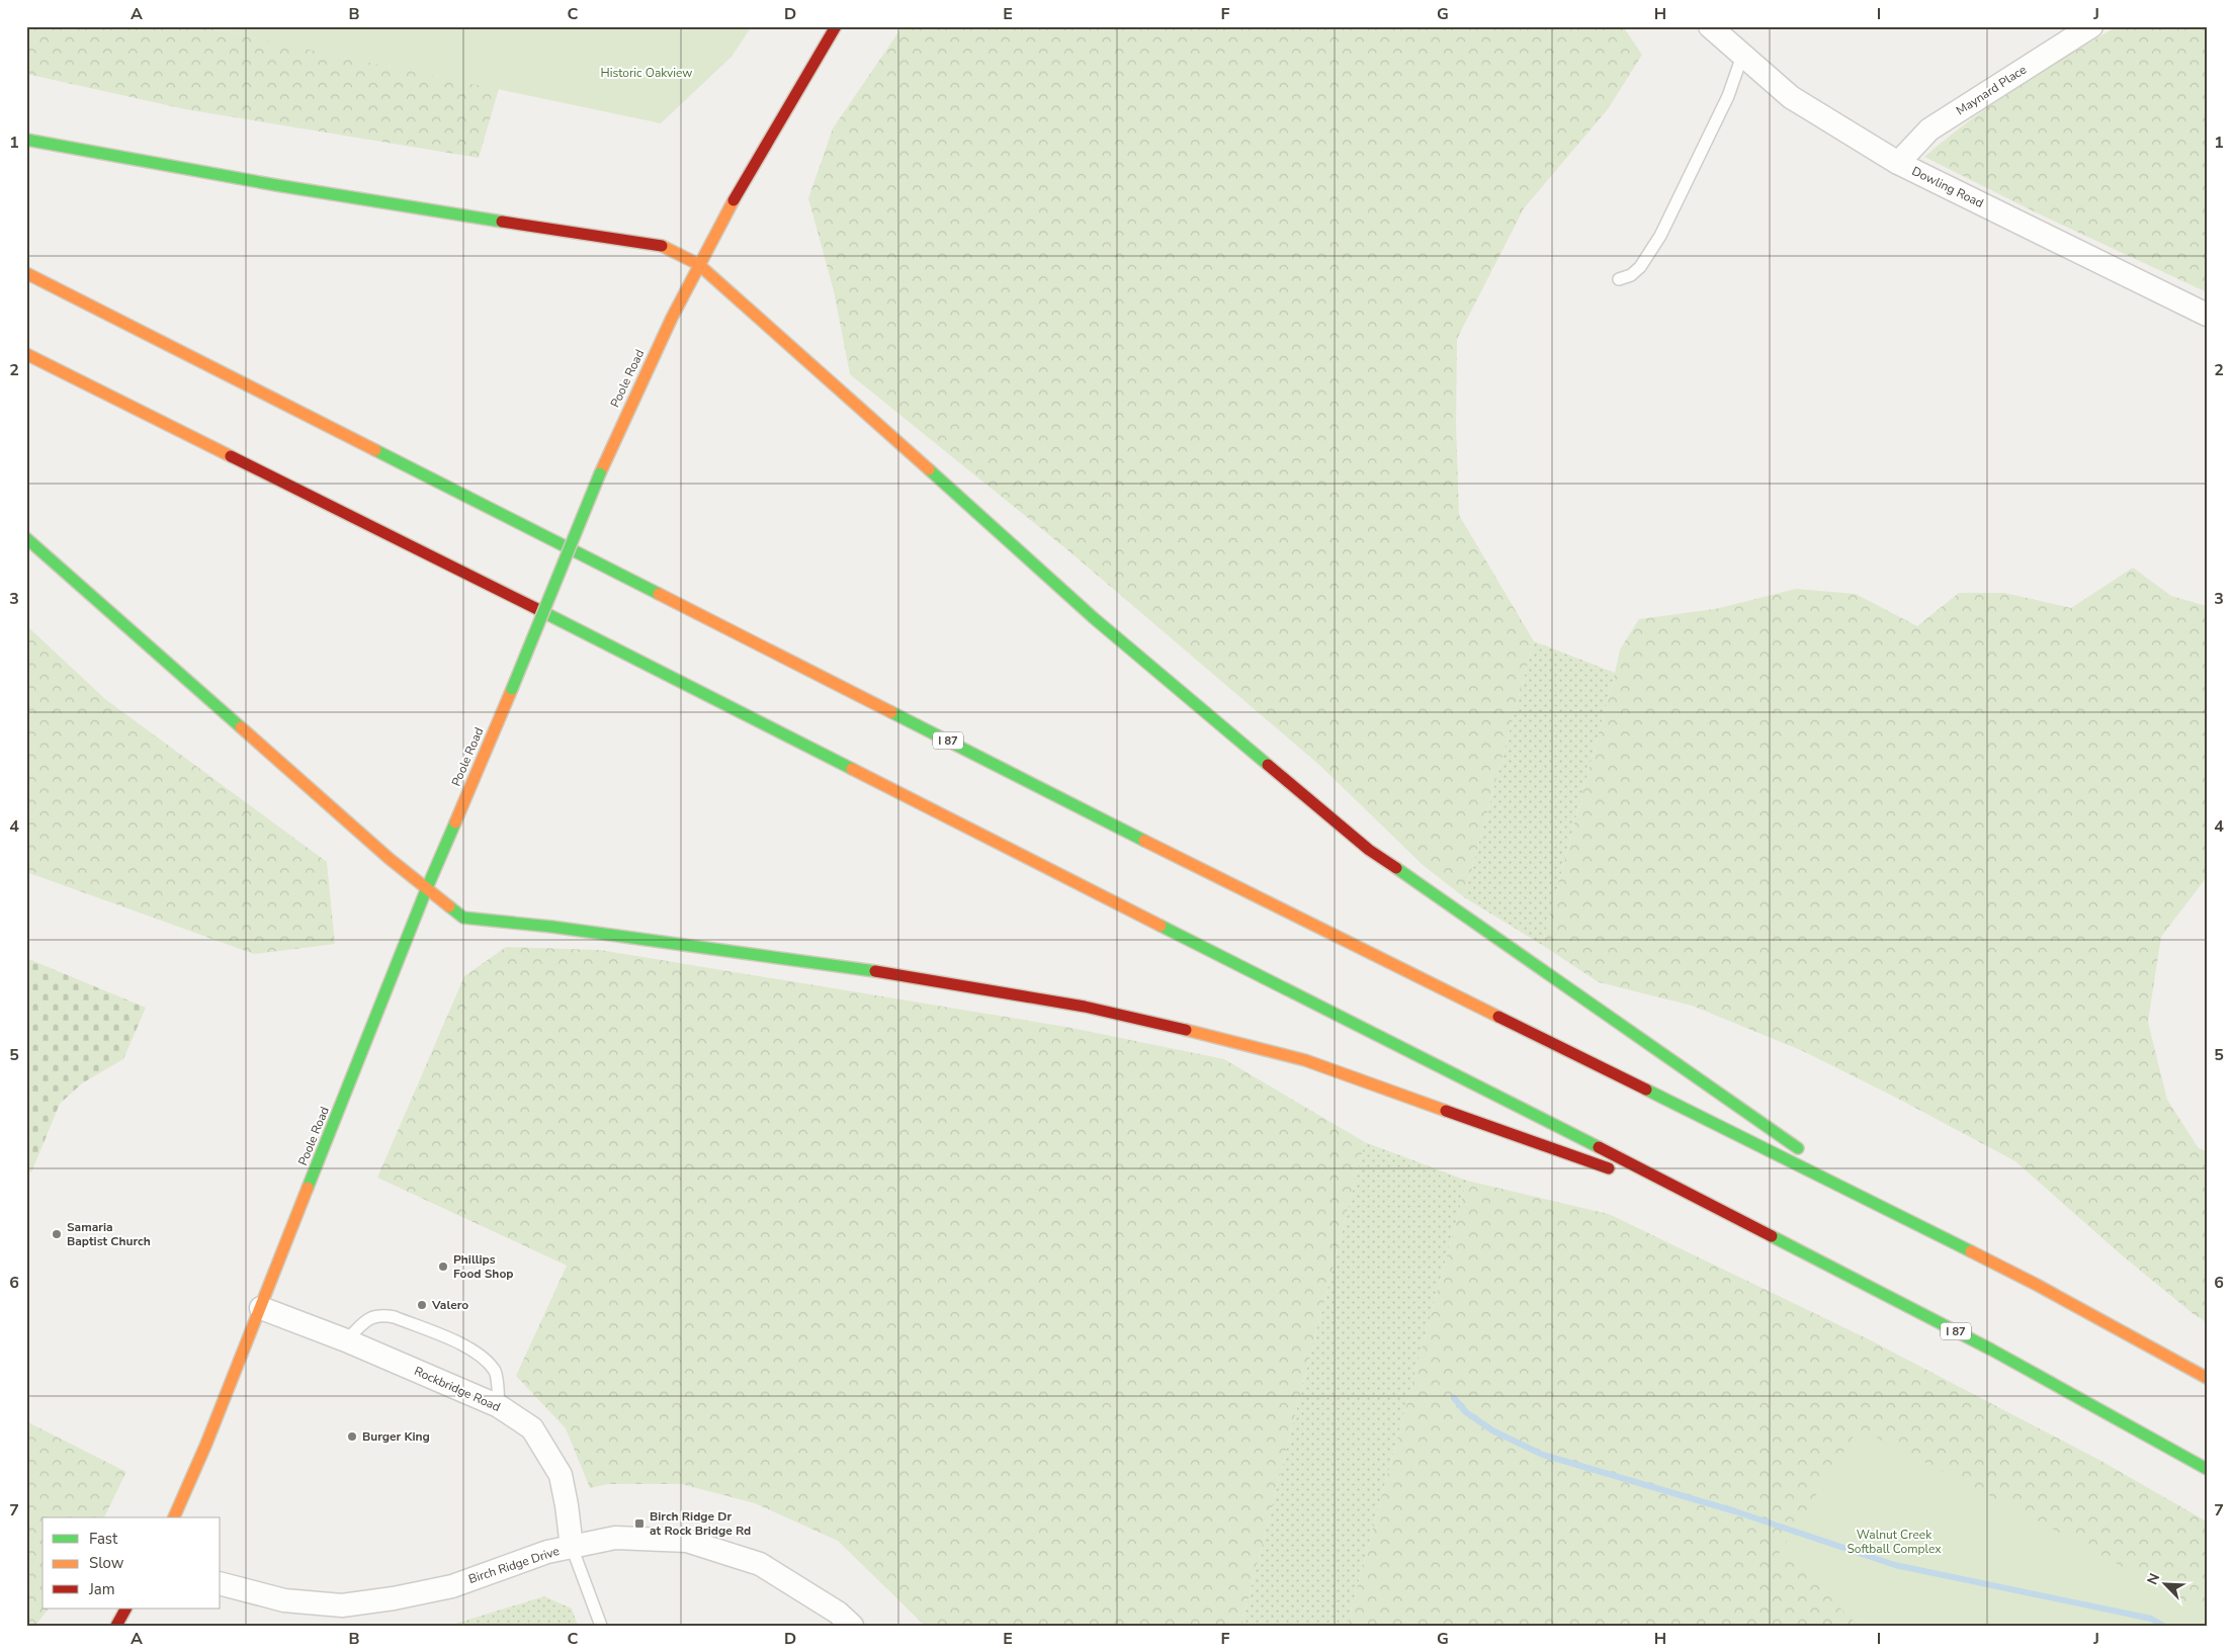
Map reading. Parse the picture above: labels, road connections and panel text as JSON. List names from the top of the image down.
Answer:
{
  "streets": {
    "main road": ["Poole Road", "I 87"],
    "street": [
      "Maynard Place",
      "Dowling Road",
      "Rockbridge Road",
      "Birch Ridge Drive"
    ]
  },
  "crossings": [
    ["Maynard Place", "Dowling Road"],
    ["Poole Road", "Rockbridge Road"],
    ["Rockbridge Road", "Birch Ridge Drive"]
  ],
  "parks": ["Historic Oakview", "Walnut Creek Softball Complex"],
  "places": {
    "other": [
      "Samaria Baptist Church",
      "Phillips Food Shop",
      "Valero",
      "Burger King"
    ],
    "transit": ["Birch Ridge Dr at Rock Bridge Rd"]
  },
  "legend": ["Fast", "Slow", "Jam"],
  "north": "top left",
  "grid": {
    "columns": [
      "A",
      "B",
      "C",
      "D",
      "E",
      "F",
      "G",
      "H",
      "I",
      "J"
    ],
    "rows": [
      "1",
      "2",
      "3",
      "4",
      "5",
      "6",
      "7"
    ]
  }
}
